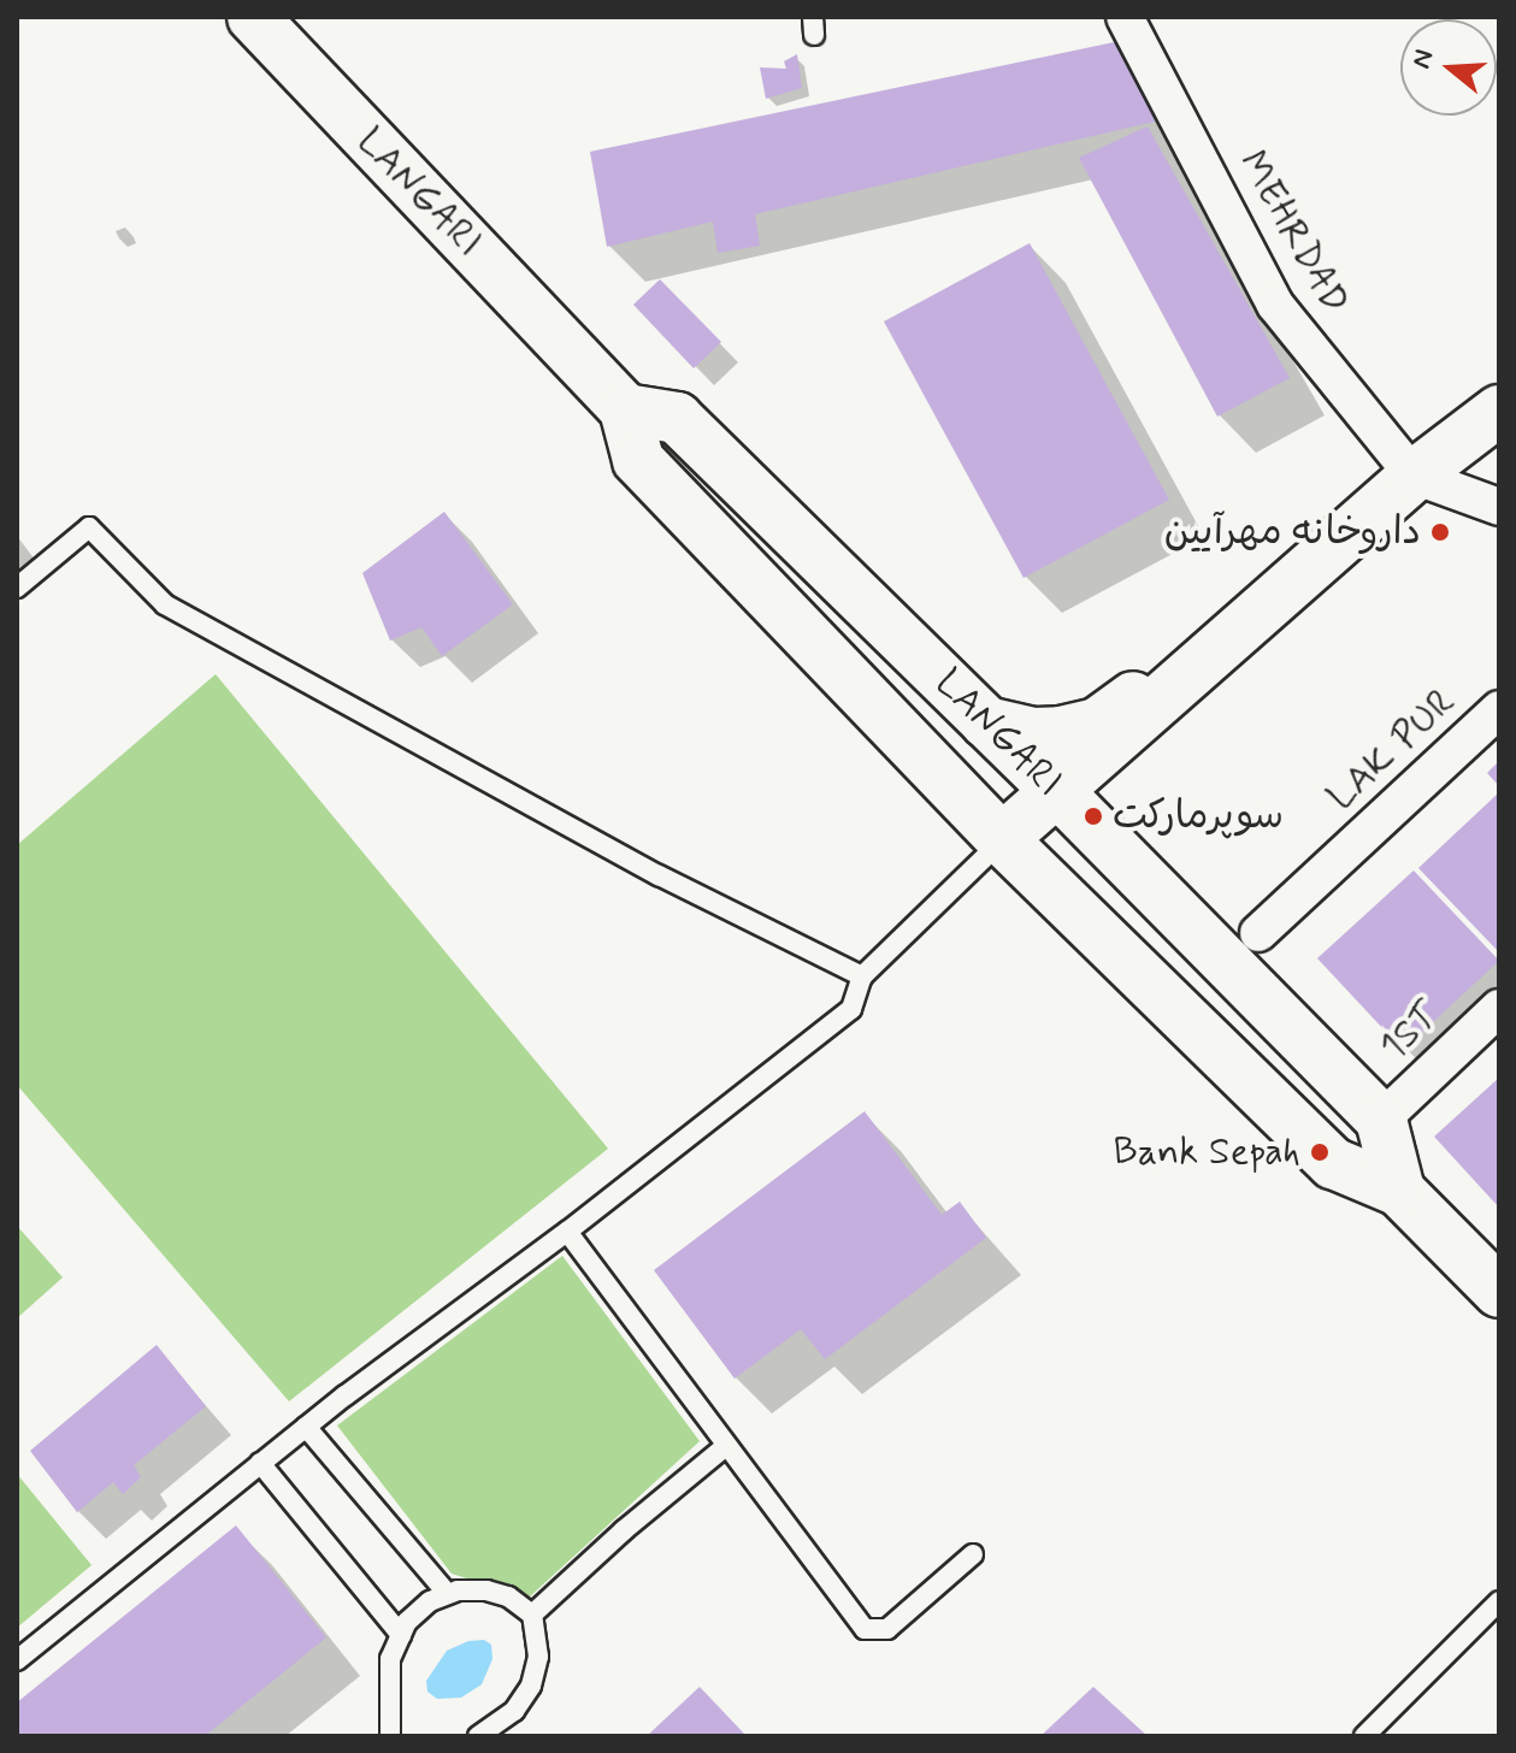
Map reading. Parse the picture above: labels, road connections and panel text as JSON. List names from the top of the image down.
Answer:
{
  "streets": {
    "main road": ["LANGARI"],
    "street": ["MEHRDAD", "LAK PUR", "1ST"]
  },
  "crossings": [
    ["LANGARI", "1ST"]
  ],
  "places": ["داروخانه مهرآیین", "سوپرمارکت", "Bank Sepah"],
  "north": "left"
}
